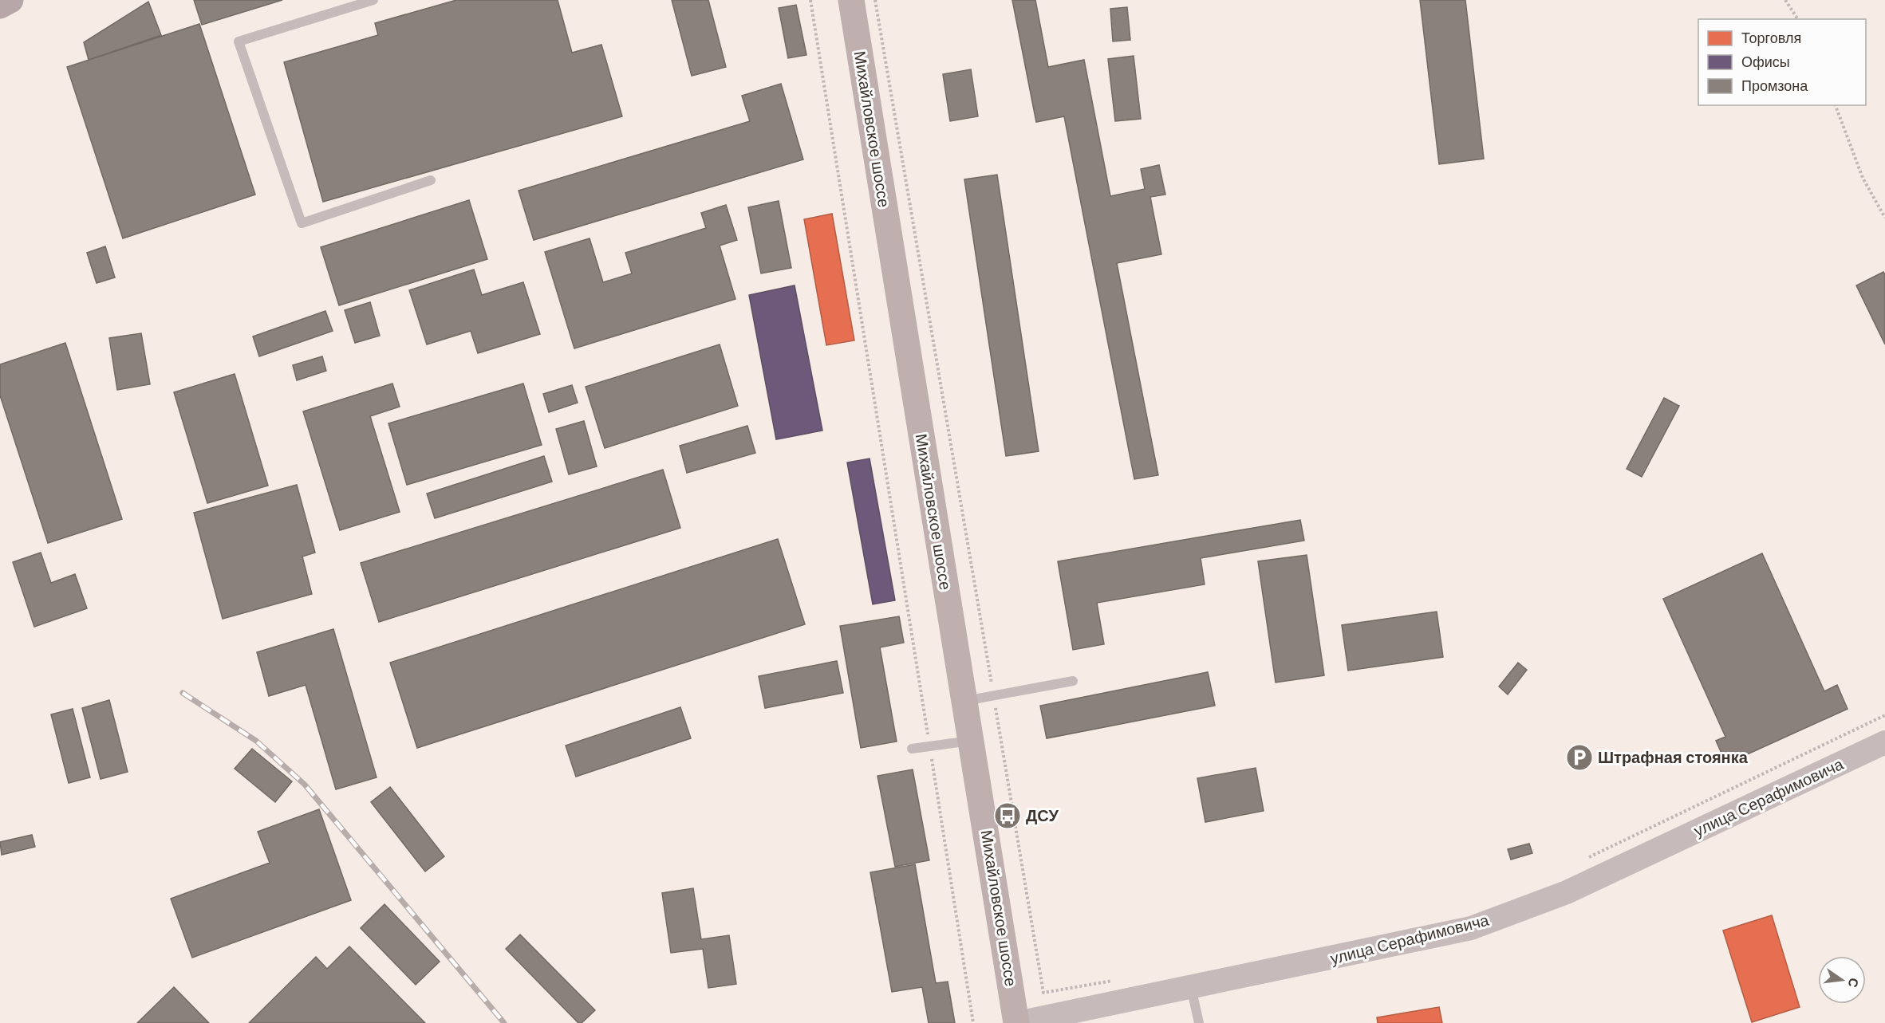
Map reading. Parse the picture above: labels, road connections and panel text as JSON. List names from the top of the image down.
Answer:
{
  "streets": {
    "main road": ["Михайловское шоссе"],
    "street": ["улица Серафимовича"]
  },
  "crossings": [
    ["Михайловское шоссе", "улица Серафимовича"]
  ],
  "places": {
    "parking": ["Штрафная стоянка"],
    "bus stop": ["ДСУ"]
  },
  "legend": ["Торговля", "Офисы", "Промзона"],
  "north": "right"
}
